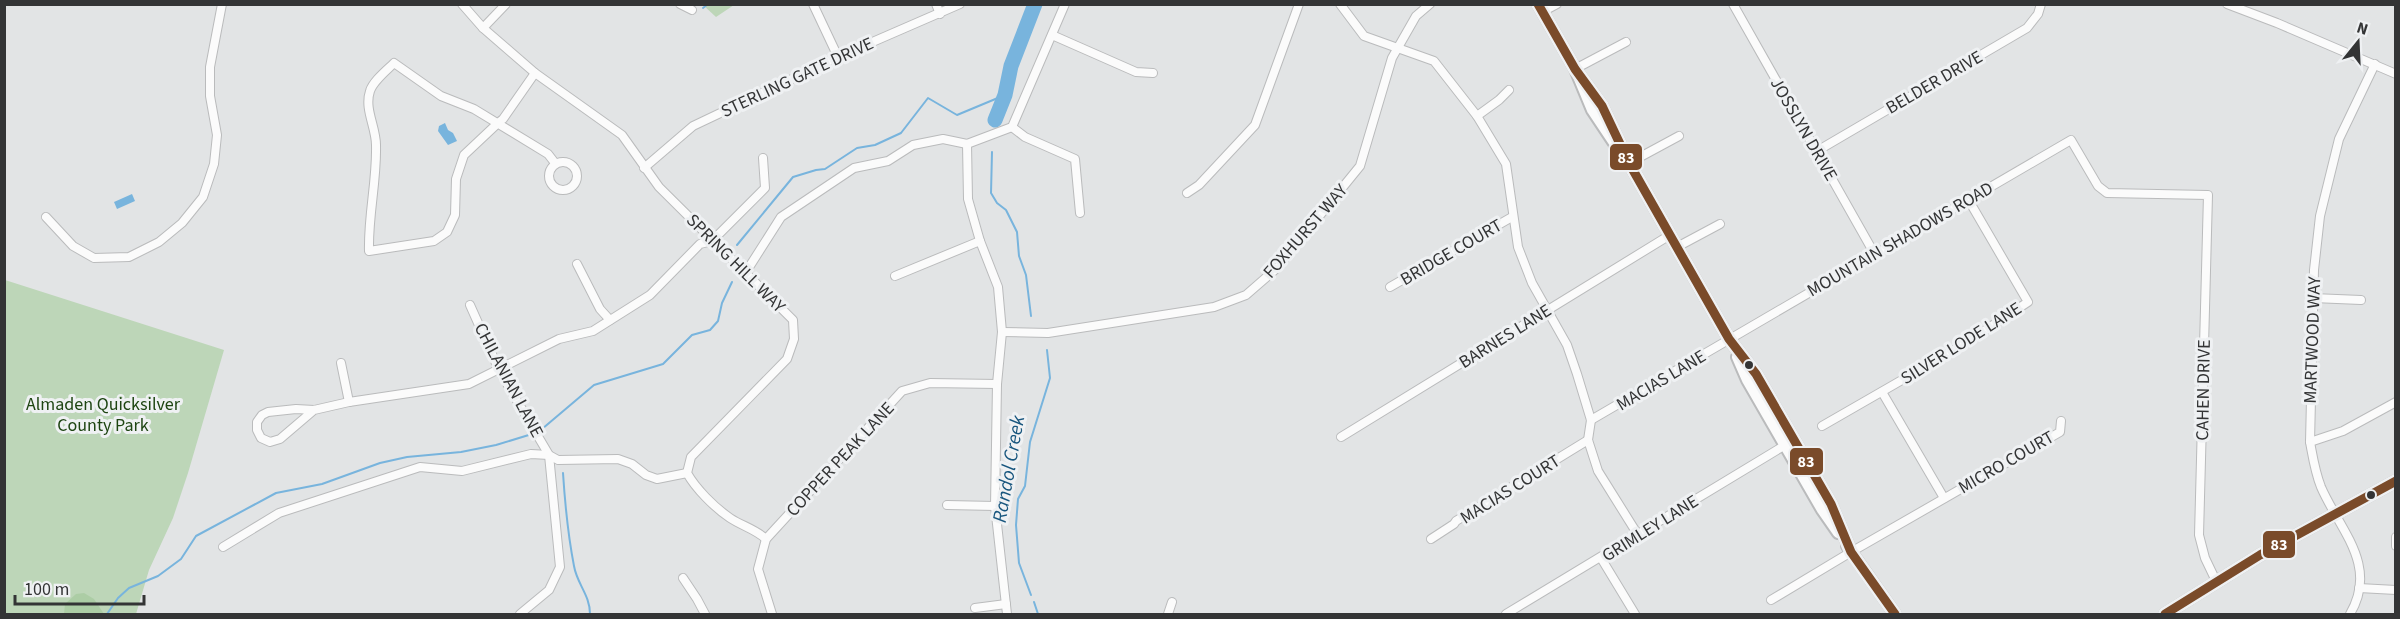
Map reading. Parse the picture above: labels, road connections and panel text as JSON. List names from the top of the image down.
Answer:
{
  "streets": {
    "street": [
      "STERLING GATE DRIVE",
      "BELDER DRIVE",
      "JOSSLYN DRIVE",
      "FOXHURST WAY",
      "MOUNTAIN SHADOWS ROAD",
      "BRIDGE COURT",
      "SPRING HILL WAY",
      "BARNES LANE",
      "MARTWOOD WAY",
      "SILVER LODE LANE",
      "CHILANIAN LANE",
      "MACIAS LANE",
      "CAHEN DRIVE",
      "COPPER PEAK LANE",
      "MICRO COURT",
      "MACIAS COURT",
      "GRIMLEY LANE"
    ]
  },
  "crossings": [
    ["STERLING GATE DRIVE", "SPRING HILL WAY"],
    ["BELDER DRIVE", "JOSSLYN DRIVE"],
    ["JOSSLYN DRIVE", "MOUNTAIN SHADOWS ROAD"],
    ["MOUNTAIN SHADOWS ROAD", "SILVER LODE LANE"],
    ["MOUNTAIN SHADOWS ROAD", "MACIAS LANE"],
    ["MOUNTAIN SHADOWS ROAD", "CAHEN DRIVE"]
  ],
  "water": ["Randol Creek"],
  "parks": ["Almaden Quicksilver County Park"],
  "lines": ["transit line 83"],
  "scale_bar": "100 m",
  "north": "top"
}
